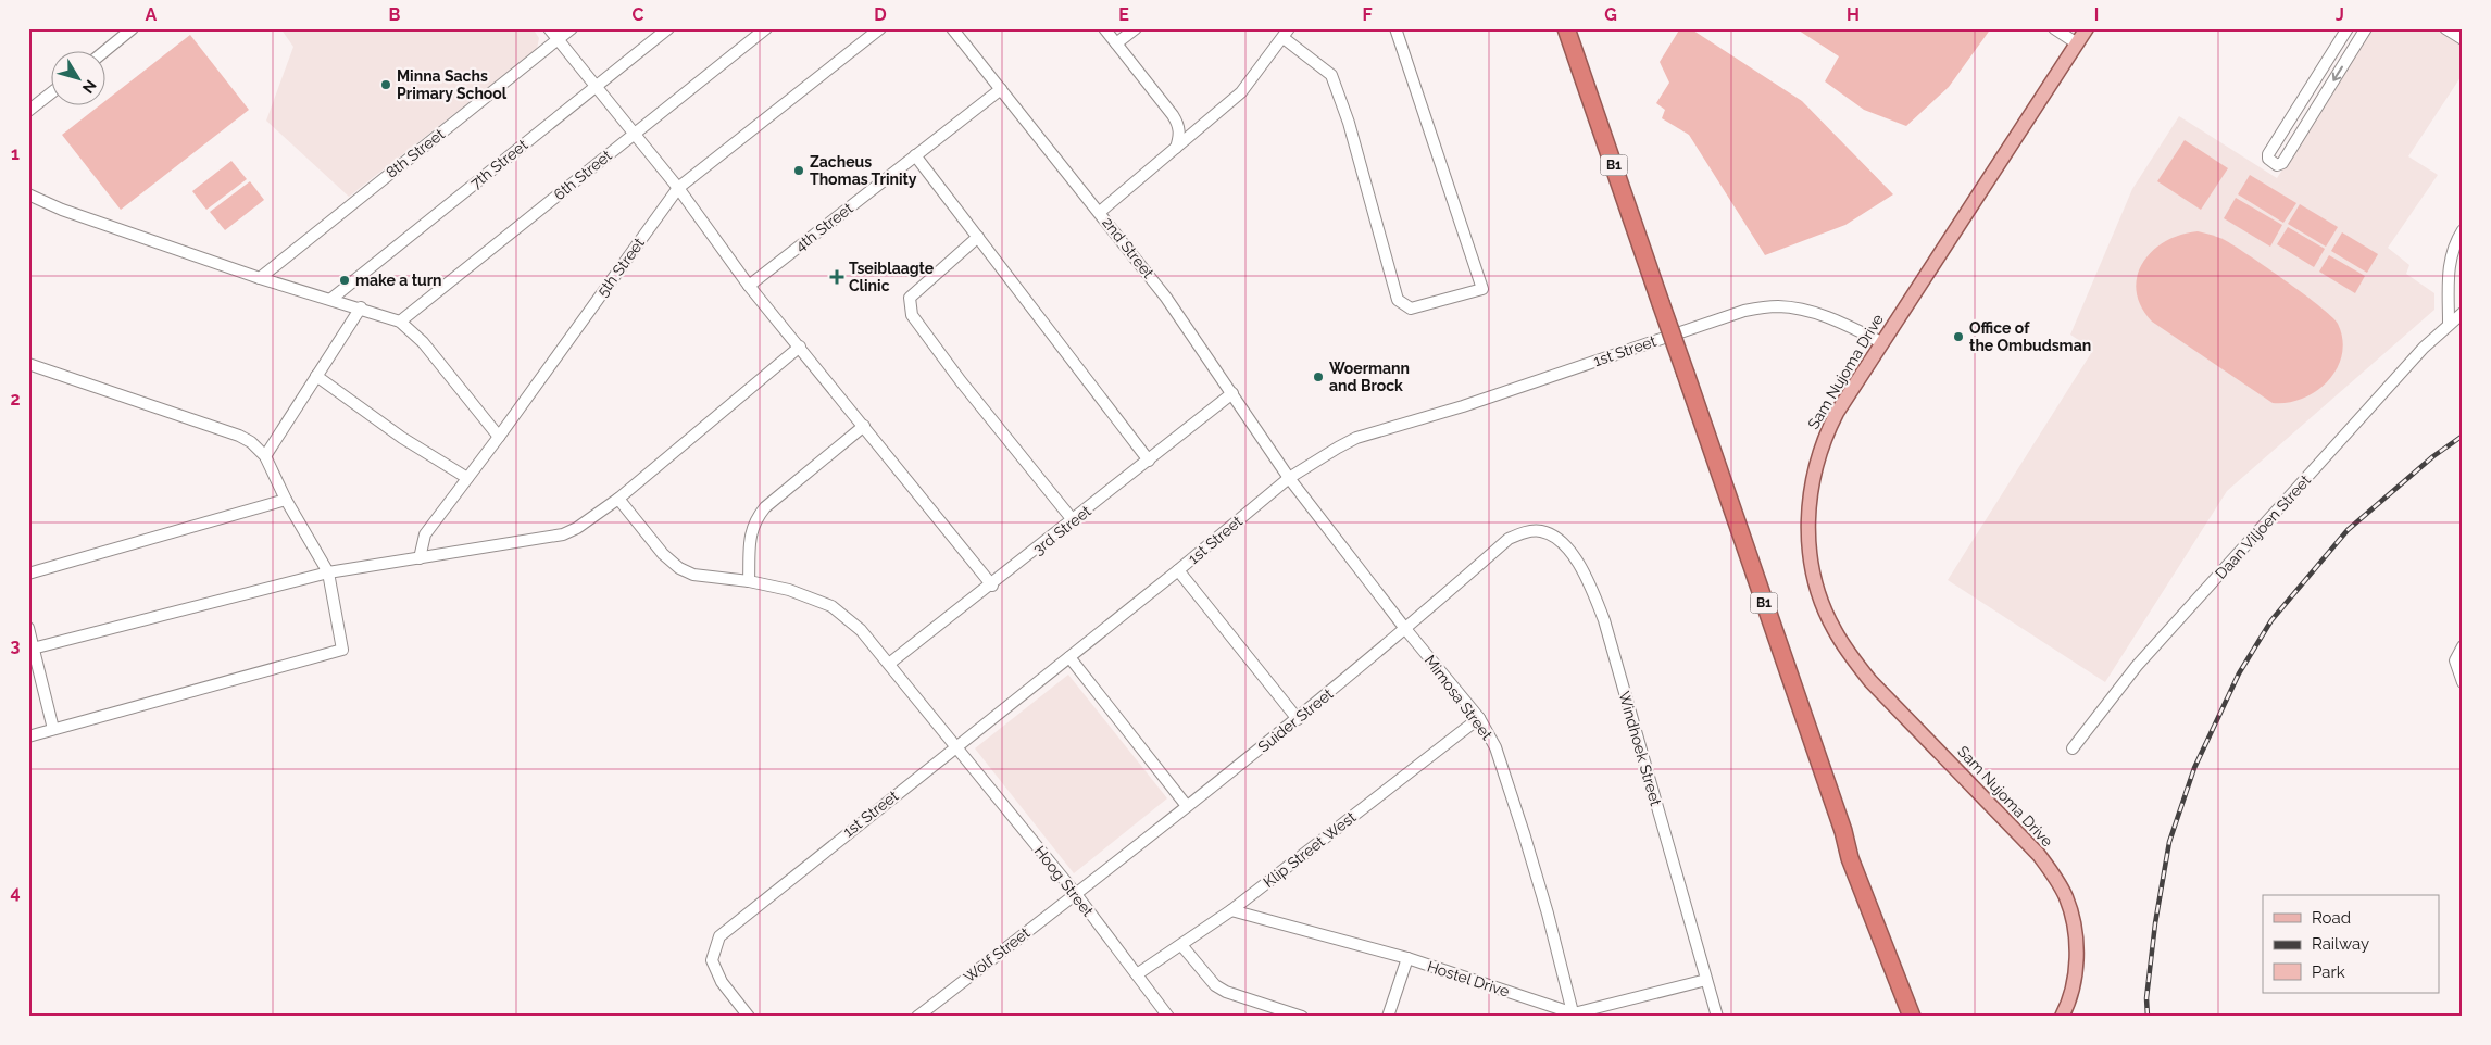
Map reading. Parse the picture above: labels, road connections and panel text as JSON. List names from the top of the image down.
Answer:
{
  "streets": {
    "highway": ["B1"],
    "main road": ["Sam Nujoma Drive"],
    "street": [
      "8th Street",
      "7th Street",
      "6th Street",
      "4th Street",
      "2nd Street",
      "5th Street",
      "1st Street",
      "Daan Viljoen Street",
      "3rd Street",
      "Mimosa Street",
      "Suider Street",
      "Windhoek Street",
      "Klip Street West",
      "Hoog Street",
      "Wolf Street",
      "Hostel Drive"
    ]
  },
  "crossings": [
    ["4th Street", "2nd Street"],
    ["2nd Street", "1st Street"],
    ["2nd Street", "3rd Street"],
    ["2nd Street", "Mimosa Street"],
    ["1st Street", "Sam Nujoma Drive"],
    ["1st Street", "Mimosa Street"],
    ["1st Street", "Hoog Street"],
    ["3rd Street", "Hoog Street"],
    ["Mimosa Street", "Suider Street"],
    ["Mimosa Street", "Klip Street West"],
    ["Mimosa Street", "Hostel Drive"],
    ["Suider Street", "Windhoek Street"],
    ["Suider Street", "Hoog Street"],
    ["Suider Street", "Wolf Street"],
    ["Klip Street West", "Hoog Street"],
    ["Klip Street West", "Hostel Drive"],
    ["Hoog Street", "Wolf Street"]
  ],
  "places": {
    "other": [
      "Minna Sachs Primary School",
      "Zacheus Thomas Trinity",
      "make a turn",
      "Office of the Ombudsman",
      "Woermann and Brock"
    ],
    "health": ["Tseiblaagte Clinic"]
  },
  "legend": ["Road", "Railway", "Park"],
  "north": "bottom right",
  "grid": {
    "columns": [
      "A",
      "B",
      "C",
      "D",
      "E",
      "F",
      "G",
      "H",
      "I",
      "J"
    ],
    "rows": [
      "1",
      "2",
      "3",
      "4"
    ]
  }
}
